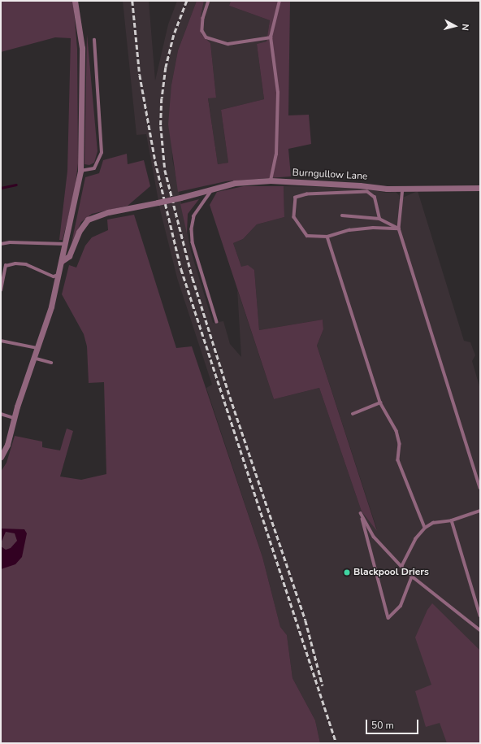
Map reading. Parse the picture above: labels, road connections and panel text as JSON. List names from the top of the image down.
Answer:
{
  "streets": {
    "street": ["Burngullow Lane"]
  },
  "places": ["Blackpool Driers"],
  "scale_bar": "50 m",
  "north": "right"
}
